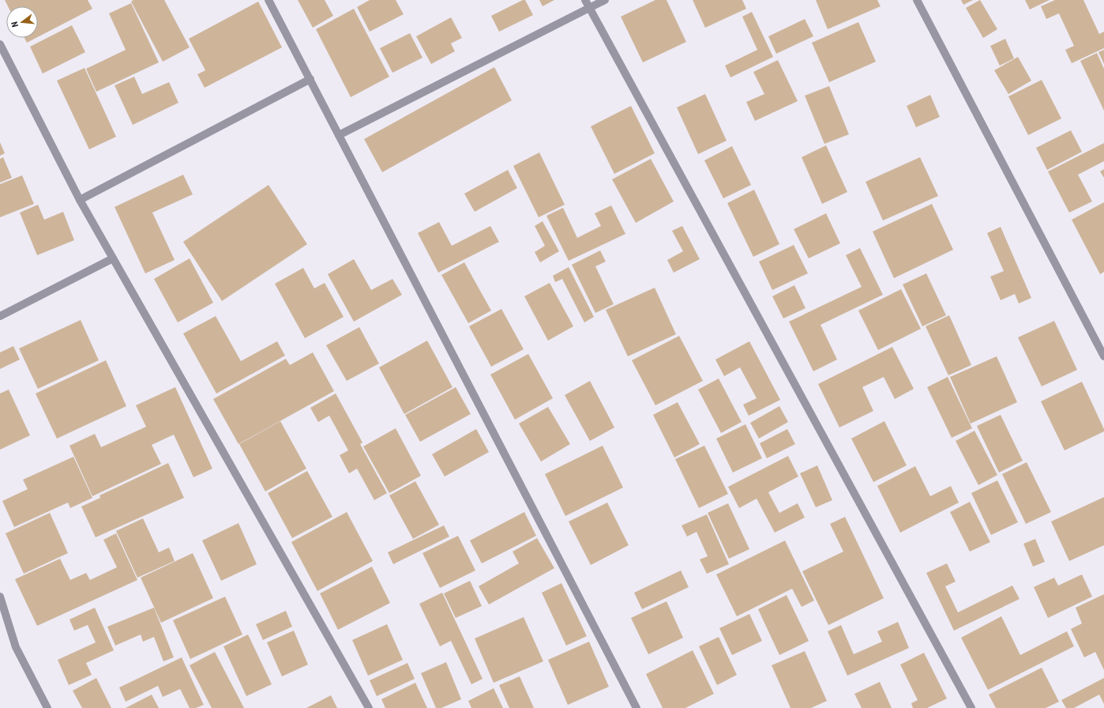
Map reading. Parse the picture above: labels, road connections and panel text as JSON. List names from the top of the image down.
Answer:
{
  "north": "left"
}
